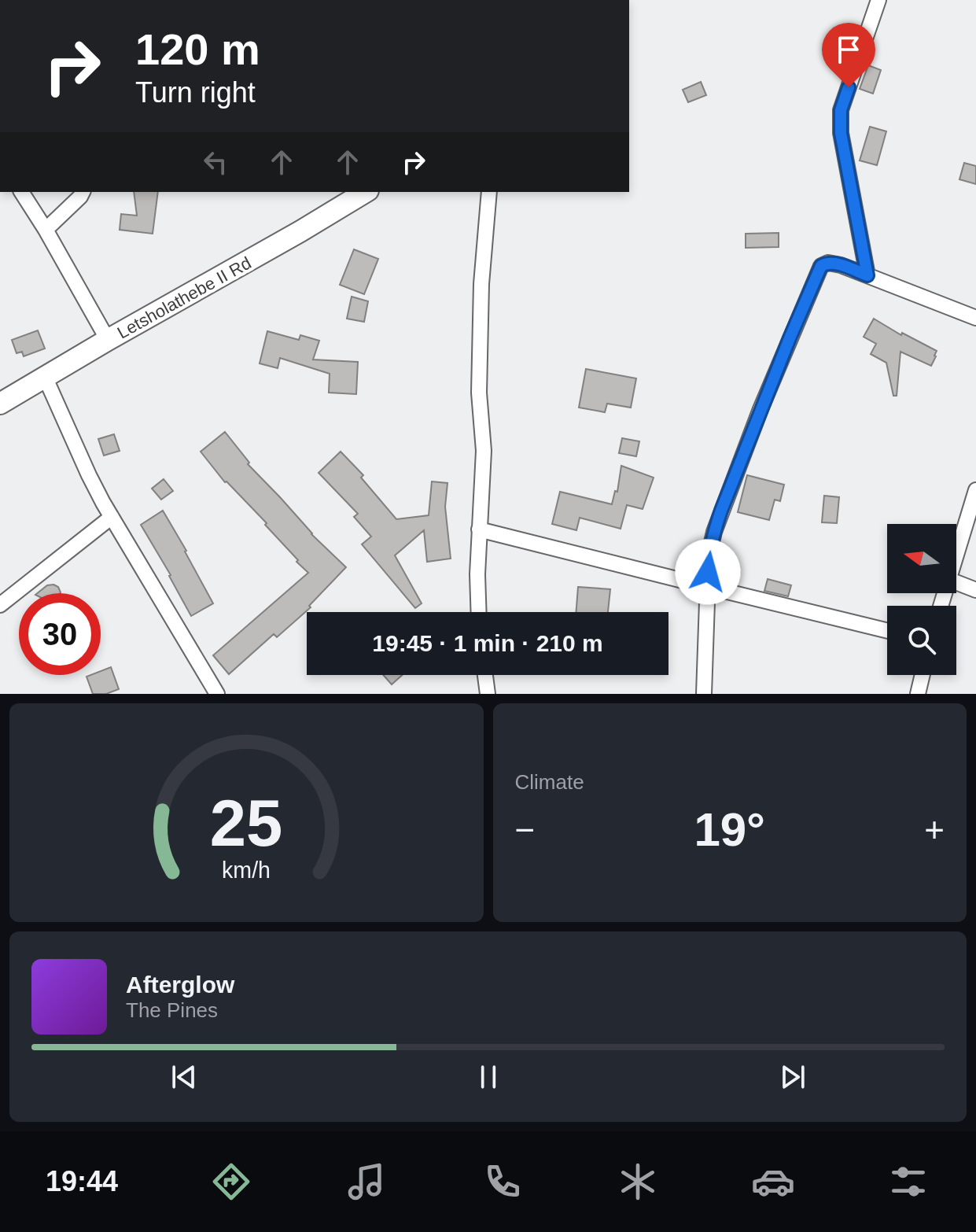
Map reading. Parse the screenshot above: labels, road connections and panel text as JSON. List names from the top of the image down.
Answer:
{
  "streets": {
    "street": ["Letsholathebe II Rd"]
  },
  "north": "left",
  "page": {
    "turn": ["120 m", "Turn right"],
    "limit": "30",
    "trip": "19:45 · 1 min · 210 m",
    "tile": "Climate",
    "heat": ["−", "19°", "+"],
    "song": ["Afterglow", "The Pines"],
    "tabs": "19:44",
    "gauge": ["25", "km/h"]
  }
}
